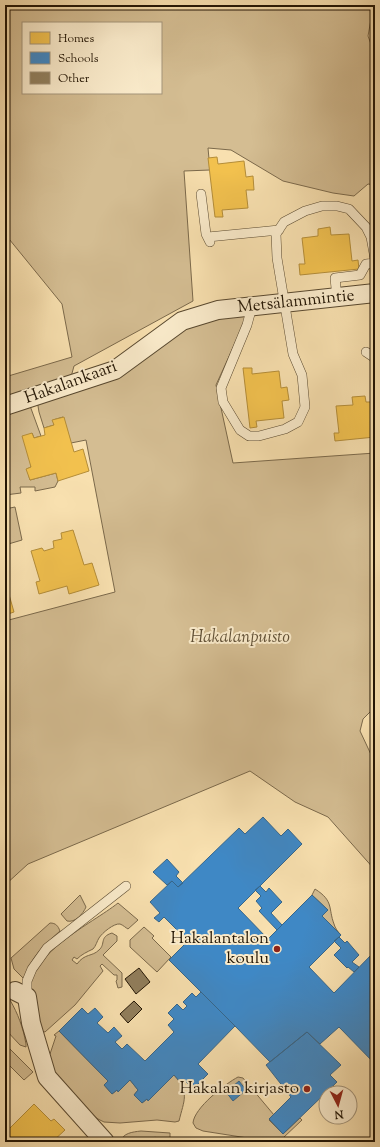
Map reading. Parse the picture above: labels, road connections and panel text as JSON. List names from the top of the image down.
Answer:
{
  "streets": {
    "street": ["Metsälammintie", "Hakalankaari"]
  },
  "crossings": [
    ["Metsälammintie", "Hakalankaari"]
  ],
  "parks": ["Hakalanpuisto"],
  "places": ["Hakalantalon koulu", "Hakalan kirjasto"],
  "legend": ["Homes", "Schools", "Other"],
  "north": "bottom"
}
